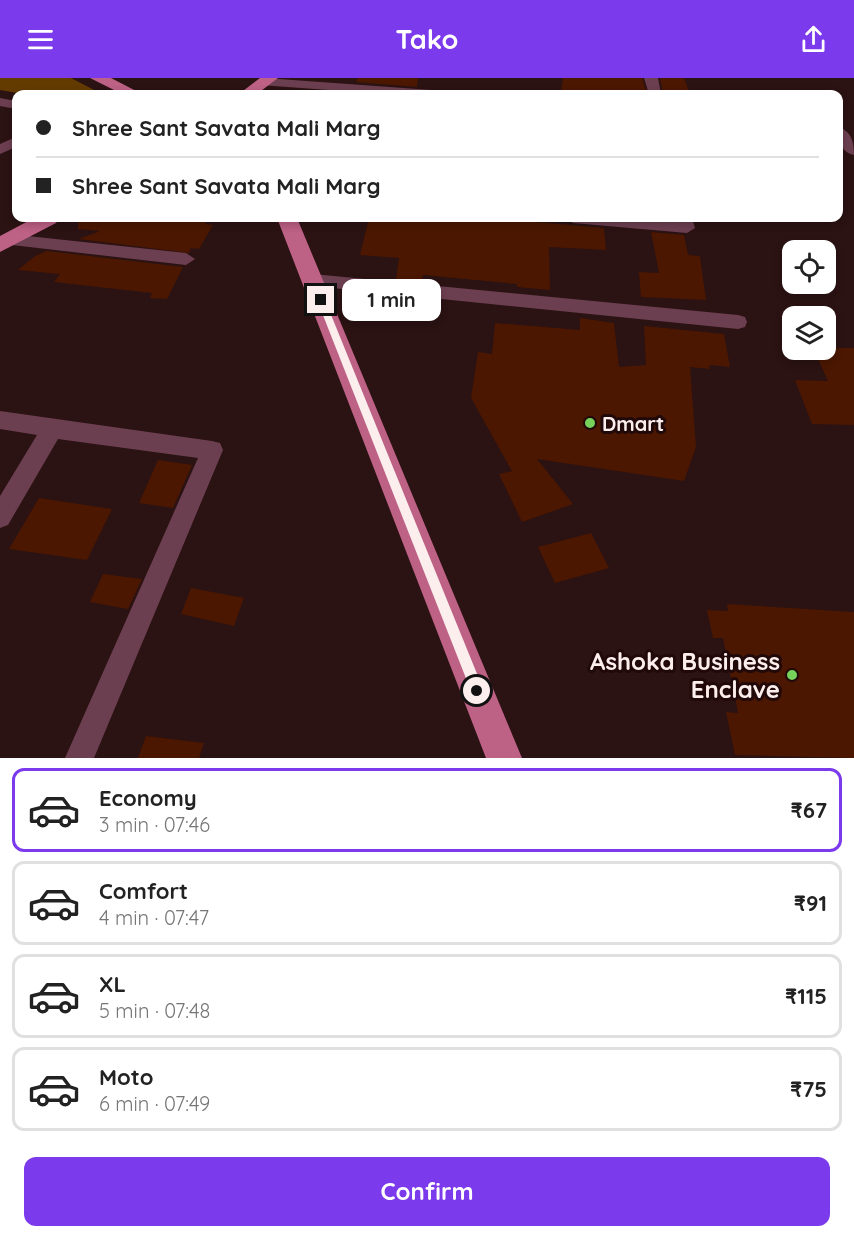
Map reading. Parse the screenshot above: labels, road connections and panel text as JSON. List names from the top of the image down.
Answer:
{
  "places": ["Dmart", "Ashoka Business Enclave"],
  "page": {
    "header": "Tako",
    "banner": ["Shree Sant Savata Mali Marg", "Shree Sant Savata Mali Marg"],
    "bubble": "1 min",
    "list": [
      {
        "name": "Economy",
        "note": "3 min · 07:46",
        "value": "₹67"
      },
      {
        "name": "Comfort",
        "note": "4 min · 07:47",
        "value": "₹91"
      },
      {
        "name": "XL",
        "note": "5 min · 07:48",
        "value": "₹115"
      },
      {
        "name": "Moto",
        "note": "6 min · 07:49",
        "value": "₹75"
      }
    ],
    "buttons": "Confirm"
  }
}
